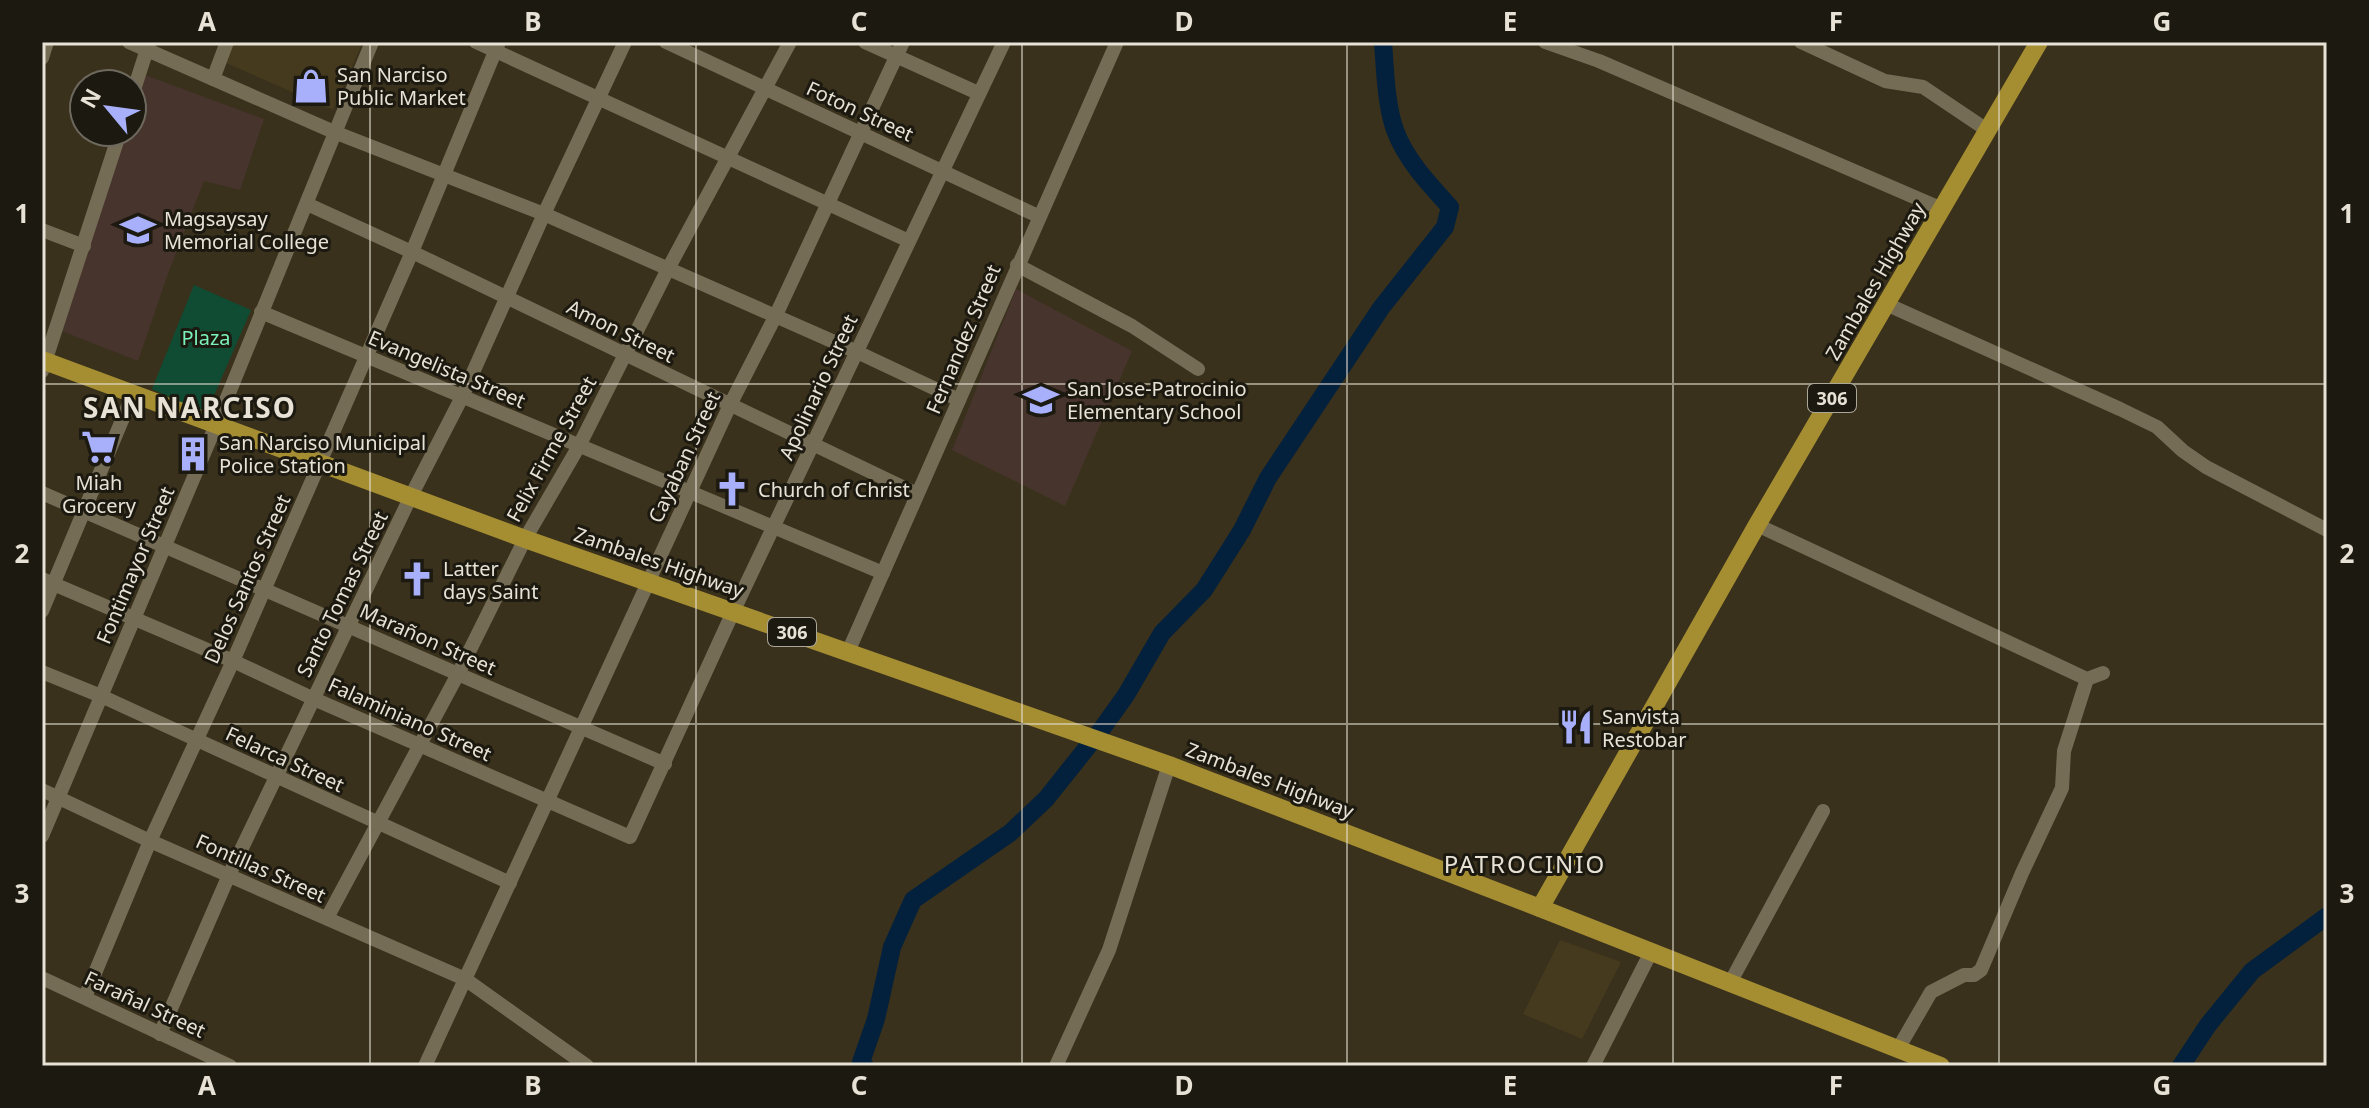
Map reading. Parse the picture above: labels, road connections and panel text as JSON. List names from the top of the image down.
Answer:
{
  "streets": {
    "main road": ["Zambales Highway", "306"],
    "street": [
      "Foton Street",
      "Amon Street",
      "Fernandez Street",
      "Evangelista Street",
      "Apolinario Street",
      "Felix Firme Street",
      "Cayaban Street",
      "Fontimayor Street",
      "Delos Santos Street",
      "Santo Tomas Street",
      "Marañon Street",
      "Falaminiano Street",
      "Felarca Street",
      "Fontillas Street",
      "Farañal Street"
    ]
  },
  "crossings": [
    ["Foton Street", "Fernandez Street"],
    ["Foton Street", "Apolinario Street"],
    ["Foton Street", "Felix Firme Street"],
    ["Foton Street", "Cayaban Street"],
    ["Zambales Highway", "Fernandez Street"],
    ["Zambales Highway", "Apolinario Street"],
    ["Zambales Highway", "Felix Firme Street"],
    ["Zambales Highway", "Cayaban Street"],
    ["Zambales Highway", "Fontimayor Street"],
    ["Zambales Highway", "Delos Santos Street"],
    ["Zambales Highway", "Santo Tomas Street"],
    ["Amon Street", "Fernandez Street"],
    ["Amon Street", "Apolinario Street"],
    ["Amon Street", "Felix Firme Street"],
    ["Amon Street", "Cayaban Street"],
    ["Amon Street", "Fontimayor Street"],
    ["Amon Street", "Delos Santos Street"],
    ["Amon Street", "Santo Tomas Street"],
    ["Fernandez Street", "Evangelista Street"],
    ["Evangelista Street", "Apolinario Street"],
    ["Evangelista Street", "Felix Firme Street"],
    ["Evangelista Street", "Cayaban Street"],
    ["Evangelista Street", "Fontimayor Street"],
    ["Evangelista Street", "Delos Santos Street"],
    ["Evangelista Street", "Santo Tomas Street"],
    ["Apolinario Street", "Marañon Street"],
    ["Apolinario Street", "Falaminiano Street"],
    ["Felix Firme Street", "Marañon Street"],
    ["Felix Firme Street", "Falaminiano Street"],
    ["Felix Firme Street", "Felarca Street"],
    ["Felix Firme Street", "Fontillas Street"],
    ["Cayaban Street", "Marañon Street"],
    ["Cayaban Street", "Falaminiano Street"],
    ["Cayaban Street", "Felarca Street"],
    ["Cayaban Street", "Fontillas Street"],
    ["Fontimayor Street", "Marañon Street"],
    ["Fontimayor Street", "Falaminiano Street"],
    ["Fontimayor Street", "Felarca Street"],
    ["Fontimayor Street", "Fontillas Street"],
    ["Delos Santos Street", "Marañon Street"],
    ["Delos Santos Street", "Falaminiano Street"],
    ["Delos Santos Street", "Felarca Street"],
    ["Delos Santos Street", "Fontillas Street"],
    ["Delos Santos Street", "Farañal Street"],
    ["Santo Tomas Street", "Marañon Street"],
    ["Santo Tomas Street", "Falaminiano Street"],
    ["Santo Tomas Street", "Felarca Street"],
    ["Santo Tomas Street", "Fontillas Street"],
    ["Santo Tomas Street", "Farañal Street"]
  ],
  "districts": ["SAN NARCISO", "PATROCINIO"],
  "parks": ["Plaza"],
  "places": {
    "shop": ["San Narciso Public Market"],
    "school or university": ["Magsaysay Memorial College", "San Jose-Patrocinio Elementary School"],
    "supermarket": ["Miah Grocery"],
    "building": ["San Narciso Municipal Police Station"],
    "church": ["Church of Christ", "Latter days Saint"],
    "restaurant": ["Sanvista Restobar"]
  },
  "north": "top left",
  "grid": {
    "columns": [
      "A",
      "B",
      "C",
      "D",
      "E",
      "F",
      "G"
    ],
    "rows": ["1", "2", "3"]
  }
}
